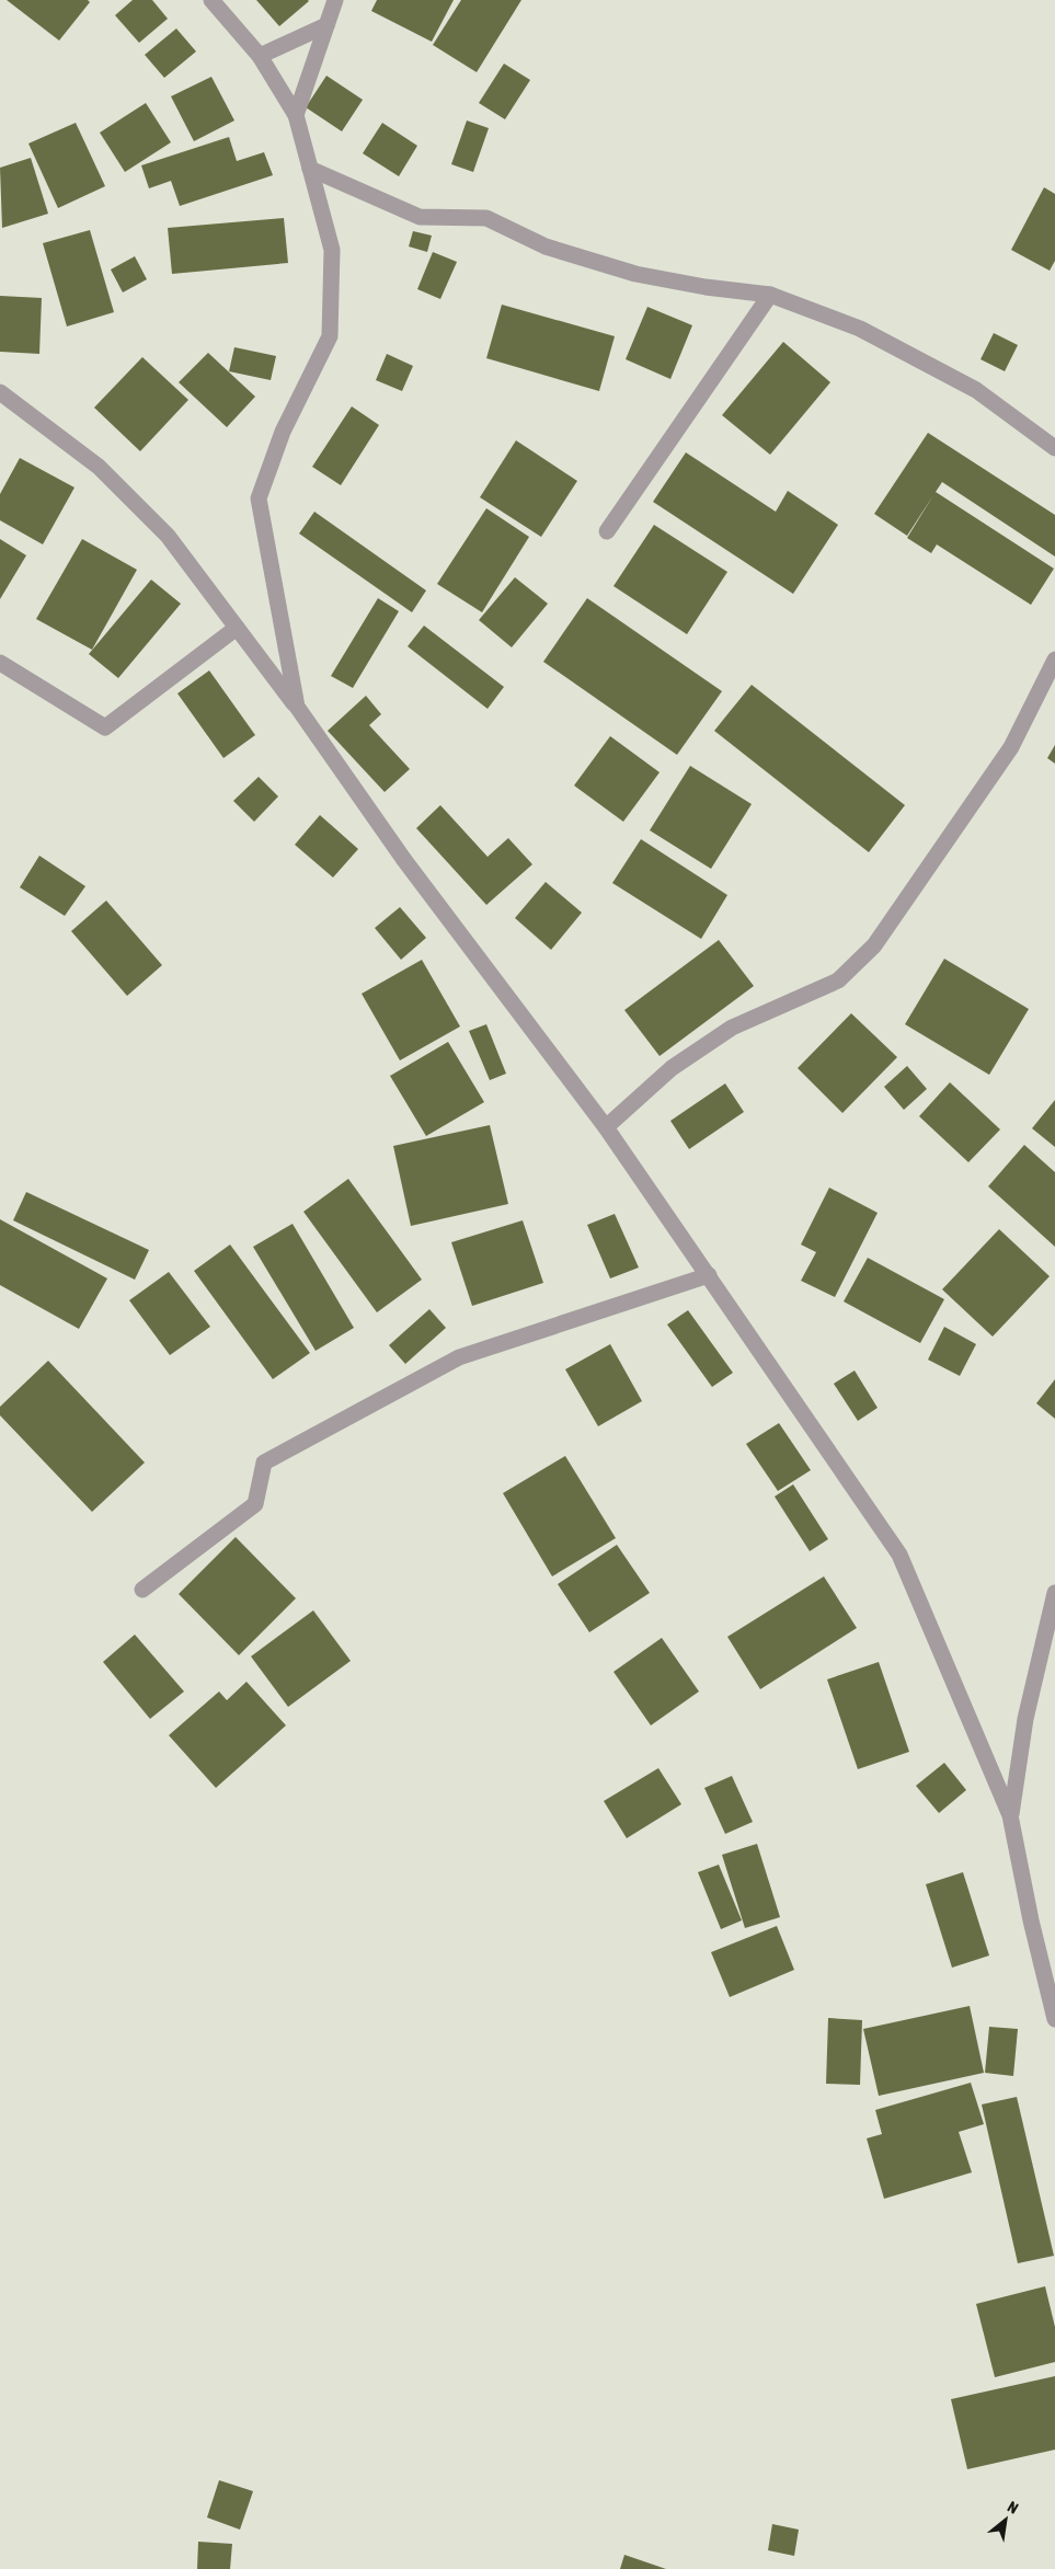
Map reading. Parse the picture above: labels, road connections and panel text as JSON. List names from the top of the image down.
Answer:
{
  "north": "top right"
}
